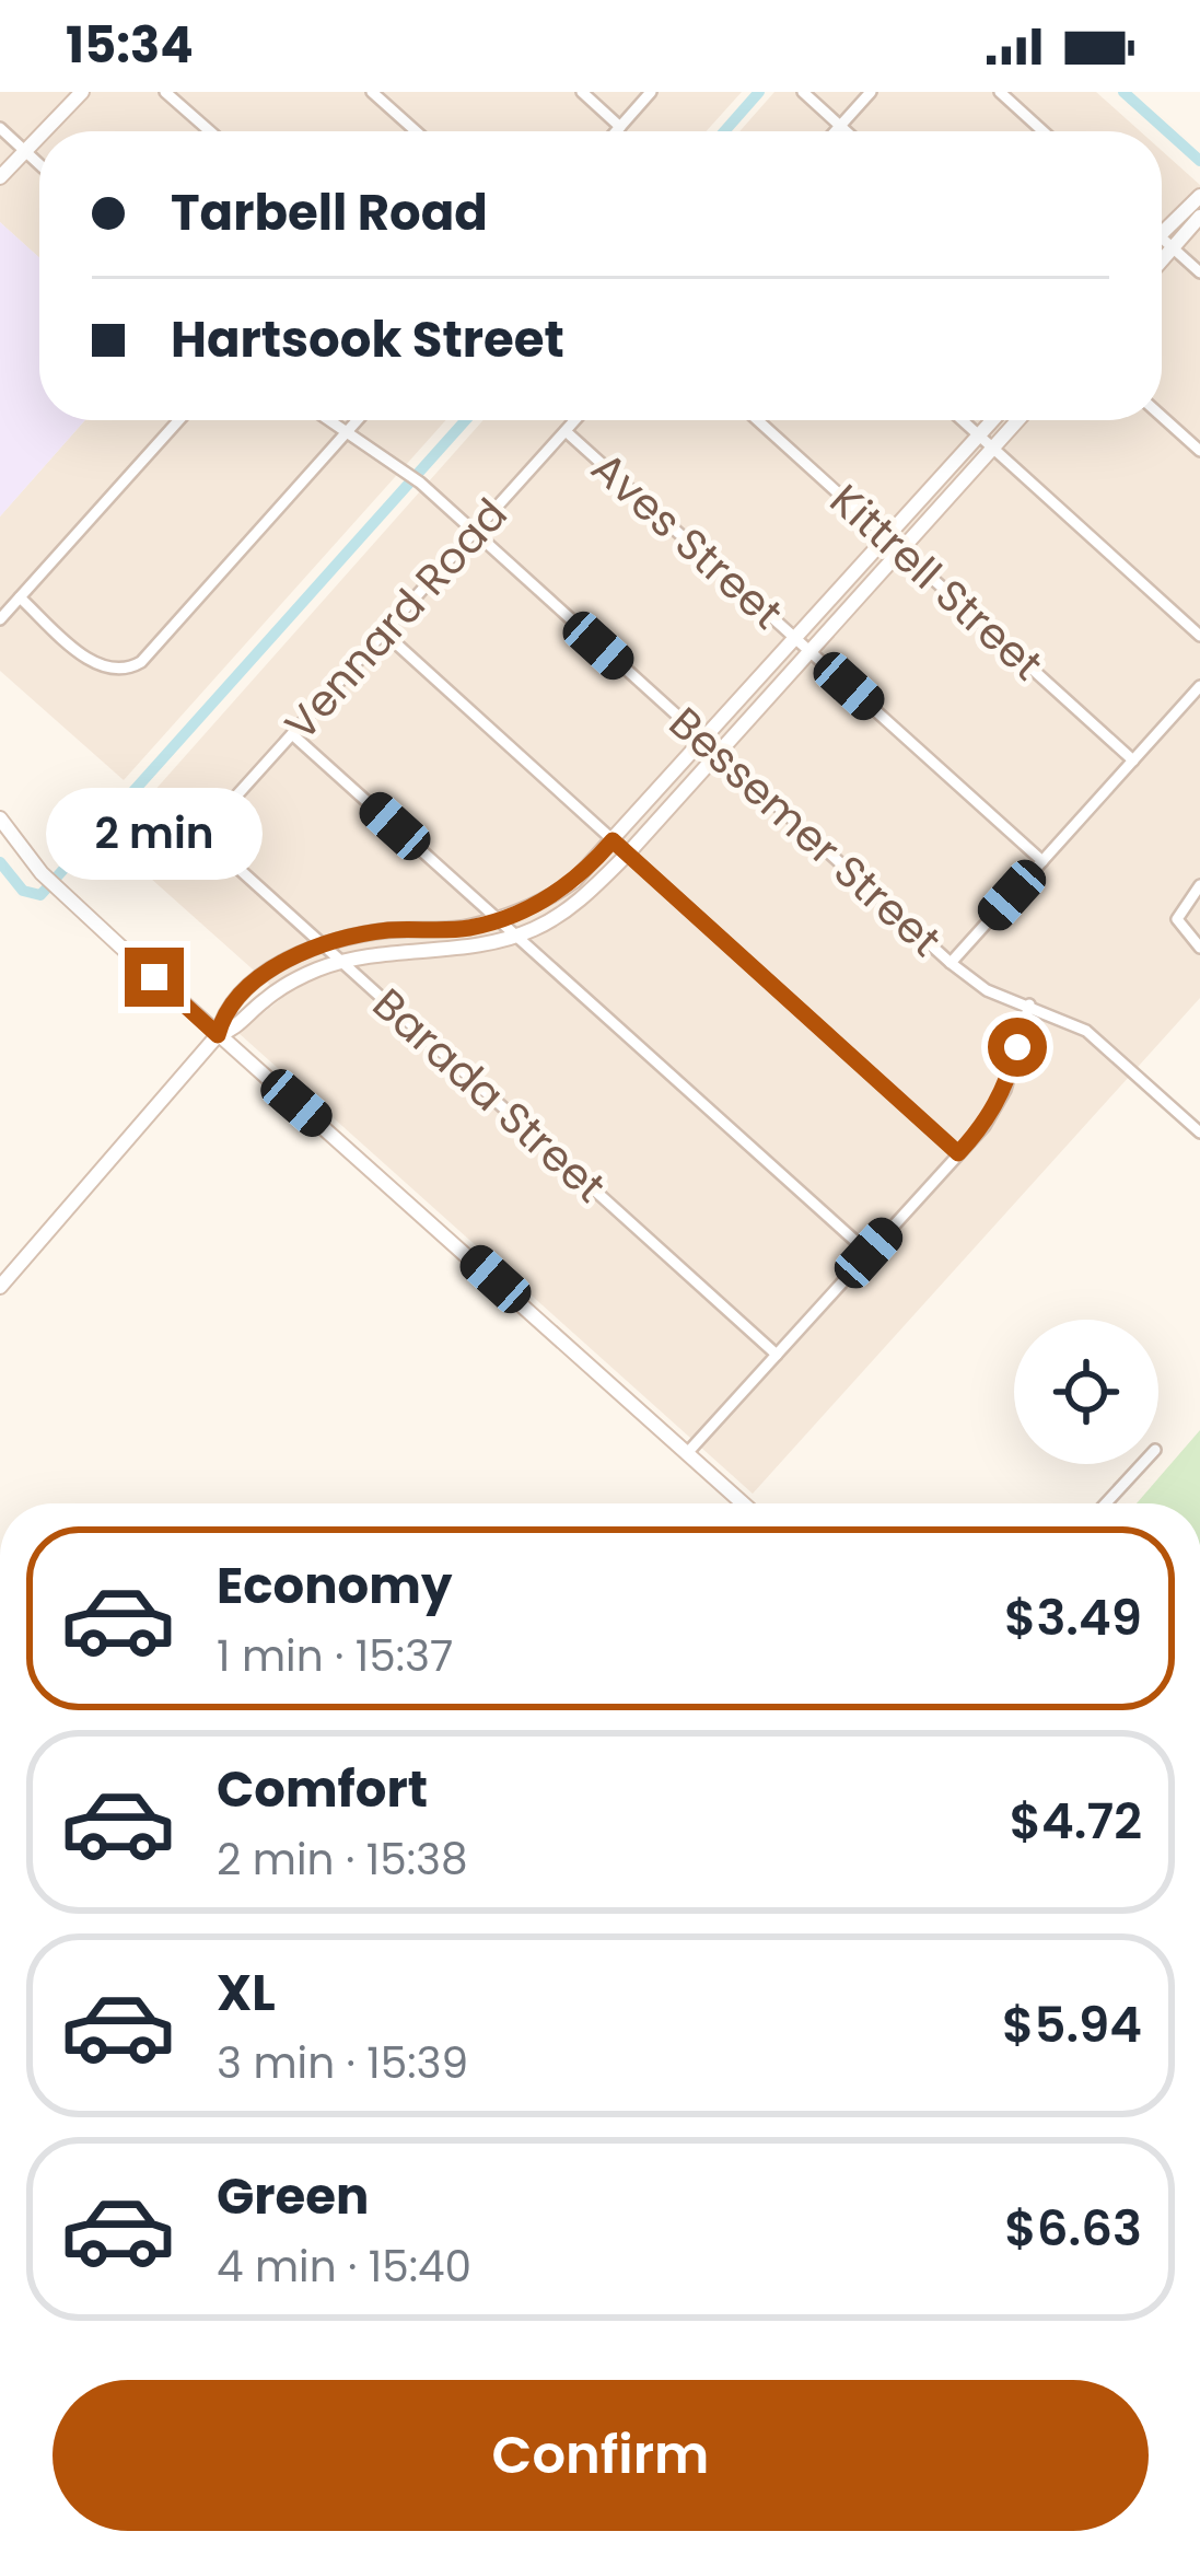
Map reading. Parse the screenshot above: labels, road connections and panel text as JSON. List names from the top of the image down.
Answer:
{
  "streets": {
    "street": [
      "Aves Street",
      "Kittrell Street",
      "Vennard Road",
      "Bessemer Street",
      "Barada Street"
    ]
  },
  "crossings": [
    ["Aves Street", "Vennard Road"],
    ["Vennard Road", "Bessemer Street"],
    ["Vennard Road", "Barada Street"]
  ],
  "page": {
    "status": "15:34",
    "banner": ["Tarbell Road", "Hartsook Street"],
    "bubble": "2 min",
    "list": [
      {
        "name": "Economy",
        "note": "1 min · 15:37",
        "value": "$3.49"
      },
      {
        "name": "Comfort",
        "note": "2 min · 15:38",
        "value": "$4.72"
      },
      {
        "name": "XL",
        "note": "3 min · 15:39",
        "value": "$5.94"
      },
      {
        "name": "Green",
        "note": "4 min · 15:40",
        "value": "$6.63"
      }
    ],
    "buttons": "Confirm"
  }
}
